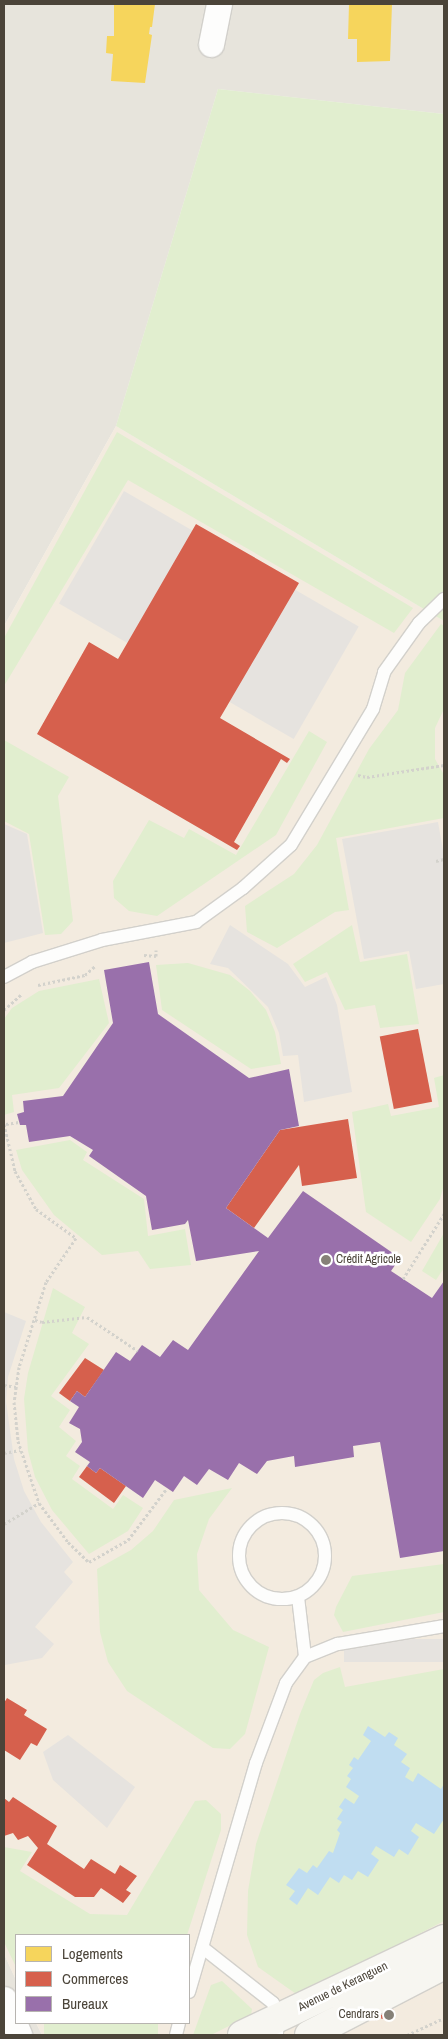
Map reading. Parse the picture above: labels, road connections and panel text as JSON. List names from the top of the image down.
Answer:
{
  "streets": {
    "main road": ["Avenue de Keranguen"]
  },
  "places": ["Crédit Agricole", "Cendrars"],
  "legend": ["Logements", "Commerces", "Bureaux"]
}
